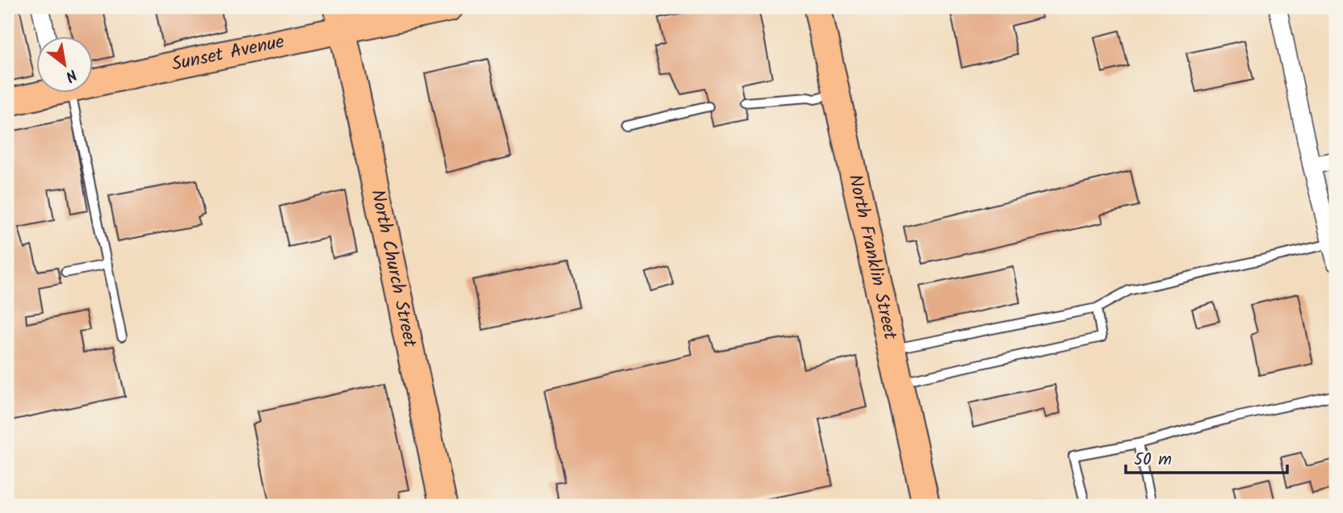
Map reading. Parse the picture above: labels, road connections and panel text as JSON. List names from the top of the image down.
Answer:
{
  "streets": {
    "main road": ["Sunset Avenue", "North Franklin Street", "North Church Street"]
  },
  "crossings": [
    ["Sunset Avenue", "North Church Street"]
  ],
  "scale_bar": "50 m",
  "north": "bottom right"
}
